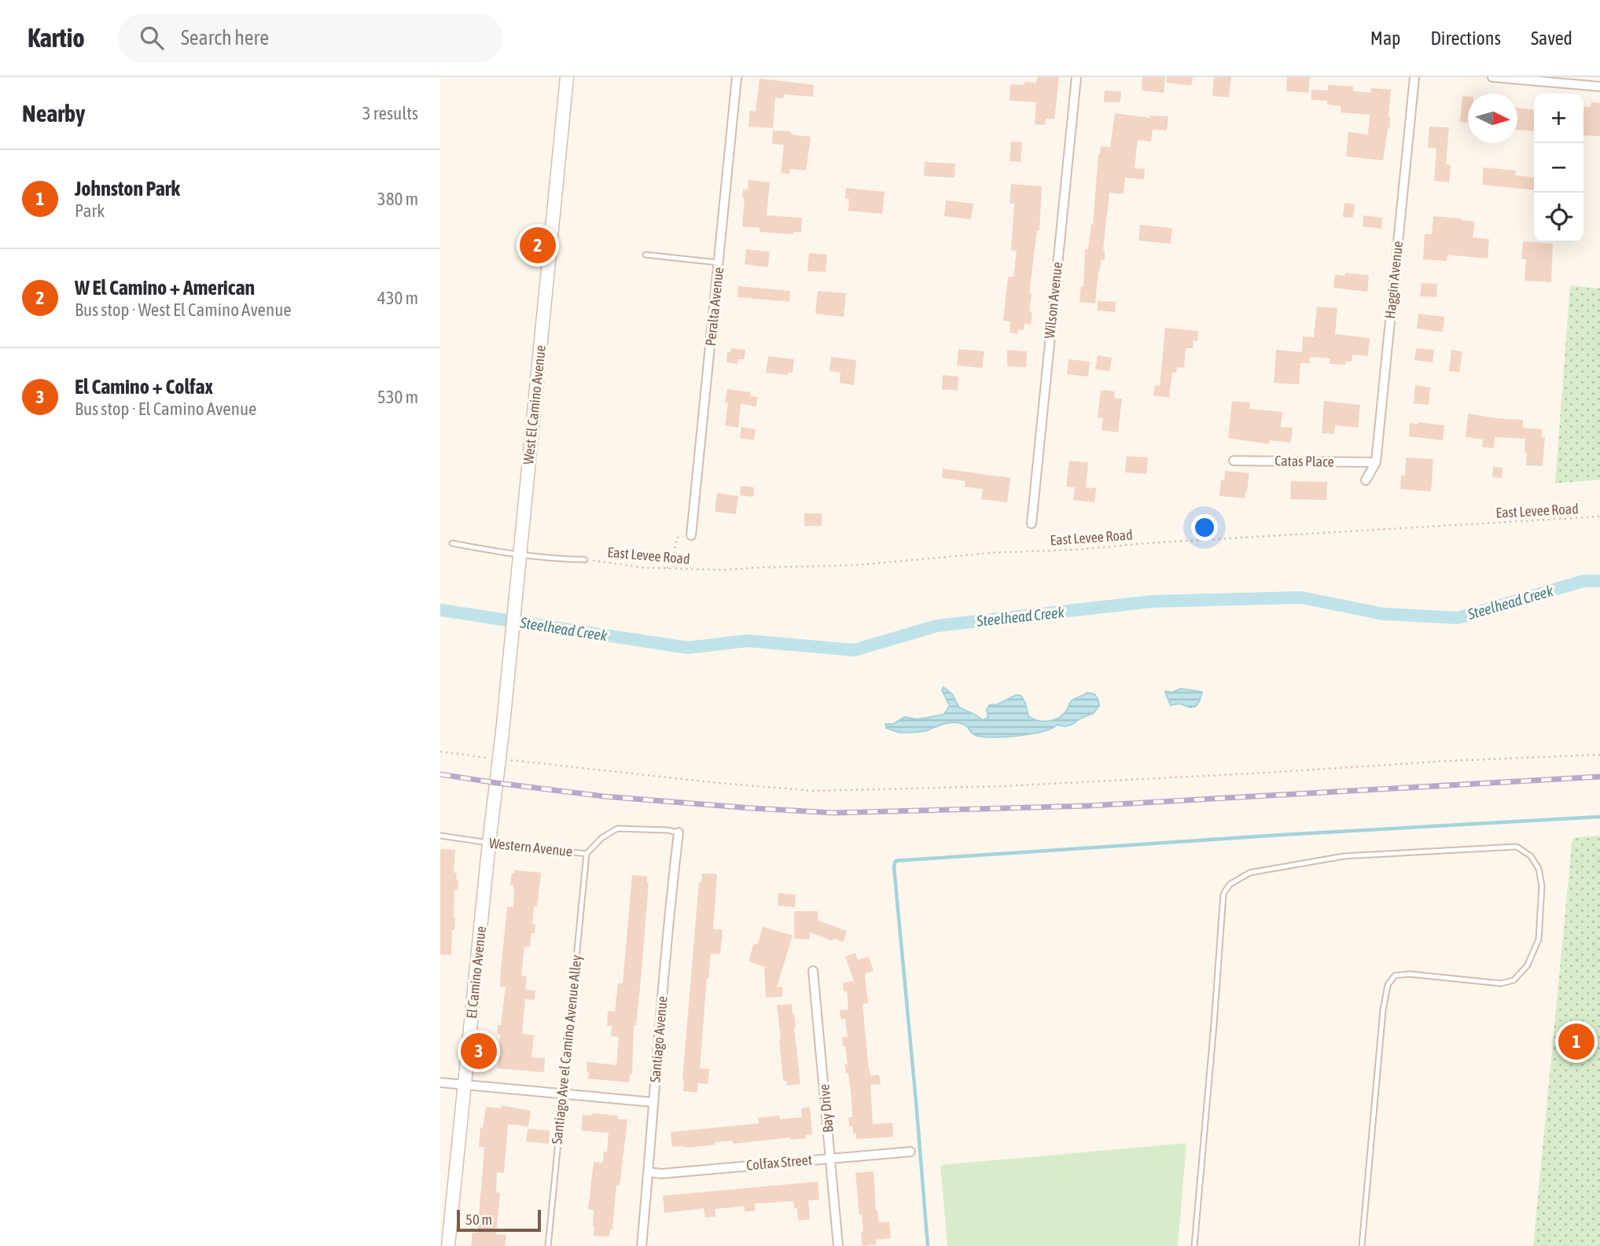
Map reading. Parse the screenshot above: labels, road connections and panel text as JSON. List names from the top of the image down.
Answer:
{
  "streets": {
    "main road": ["West El Camino Avenue", "El Camino Avenue"],
    "street": [
      "Haggin Avenue",
      "Wilson Avenue",
      "Peralta Avenue",
      "Catas Place",
      "Santiago Avenue",
      "Bay Drive",
      "Colfax Street"
    ],
    "lane": ["Western Avenue", "Santiago Ave el Camino Avenue Alley"],
    "path": ["East Levee Road"]
  },
  "crossings": [
    ["Haggin Avenue", "Catas Place"],
    ["West El Camino Avenue", "El Camino Avenue"],
    ["Western Avenue", "El Camino Avenue"],
    ["Western Avenue", "Santiago Avenue"],
    ["Western Avenue", "Santiago Ave el Camino Avenue Alley"],
    ["Santiago Avenue", "Colfax Street"],
    ["Bay Drive", "Colfax Street"]
  ],
  "water": ["Steelhead Creek"],
  "scale_bar": "50 m",
  "north": "right",
  "page": {
    "header": "Kartio",
    "search": "Search here",
    "nav": ["Map", "Directions", "Saved"],
    "heading": ["Nearby", "3 results"],
    "map_buttons": ["+", "−"],
    "list": [
      {
        "mark": "1",
        "name": "Johnston Park",
        "note": "Park",
        "value": "380 m"
      },
      {
        "mark": "2",
        "name": "W El Camino + American",
        "note": "Bus stop · West El Camino Avenue",
        "value": "430 m"
      },
      {
        "mark": "3",
        "name": "El Camino + Colfax",
        "note": "Bus stop · El Camino Avenue",
        "value": "530 m"
      }
    ],
    "pins": ["2", "1", "3"],
    "scale": "50 m"
  }
}
